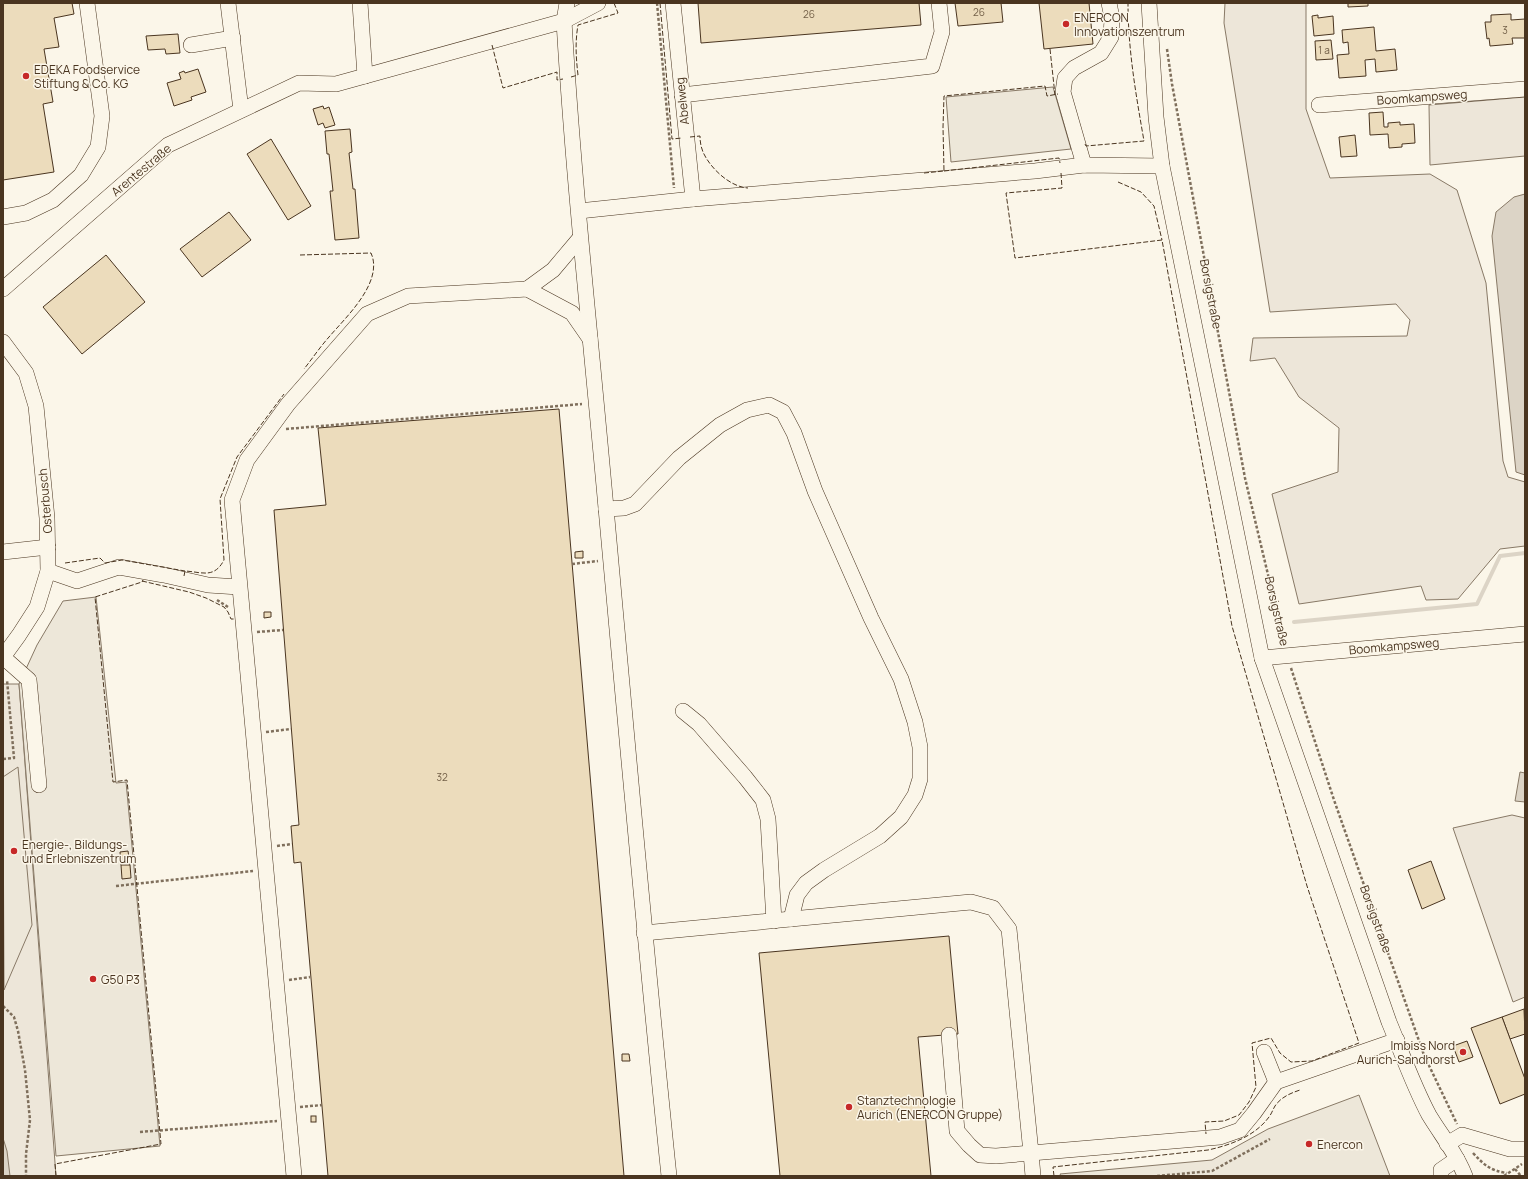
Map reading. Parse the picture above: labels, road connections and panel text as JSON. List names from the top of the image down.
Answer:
{
  "streets": {
    "street": [
      "Boomkampsweg",
      "Abelweg",
      "Arentestraße",
      "Borsigstraße",
      "Osterbusch"
    ]
  },
  "crossings": [
    ["Boomkampsweg", "Borsigstraße"]
  ],
  "places": [
    "ENERCON Innovationszentrum",
    "EDEKA Foodservice Stiftung & Co. KG",
    "Energie-, Bildungs- und Erlebniszentrum",
    "G50 P3",
    "Imbiss Nord Aurich-Sandhorst",
    "Stanztechnologie Aurich (ENERCON Gruppe)",
    "Enercon"
  ],
  "house_numbers": [
    "26",
    "26",
    "3",
    "1 a",
    "32"
  ]
}
